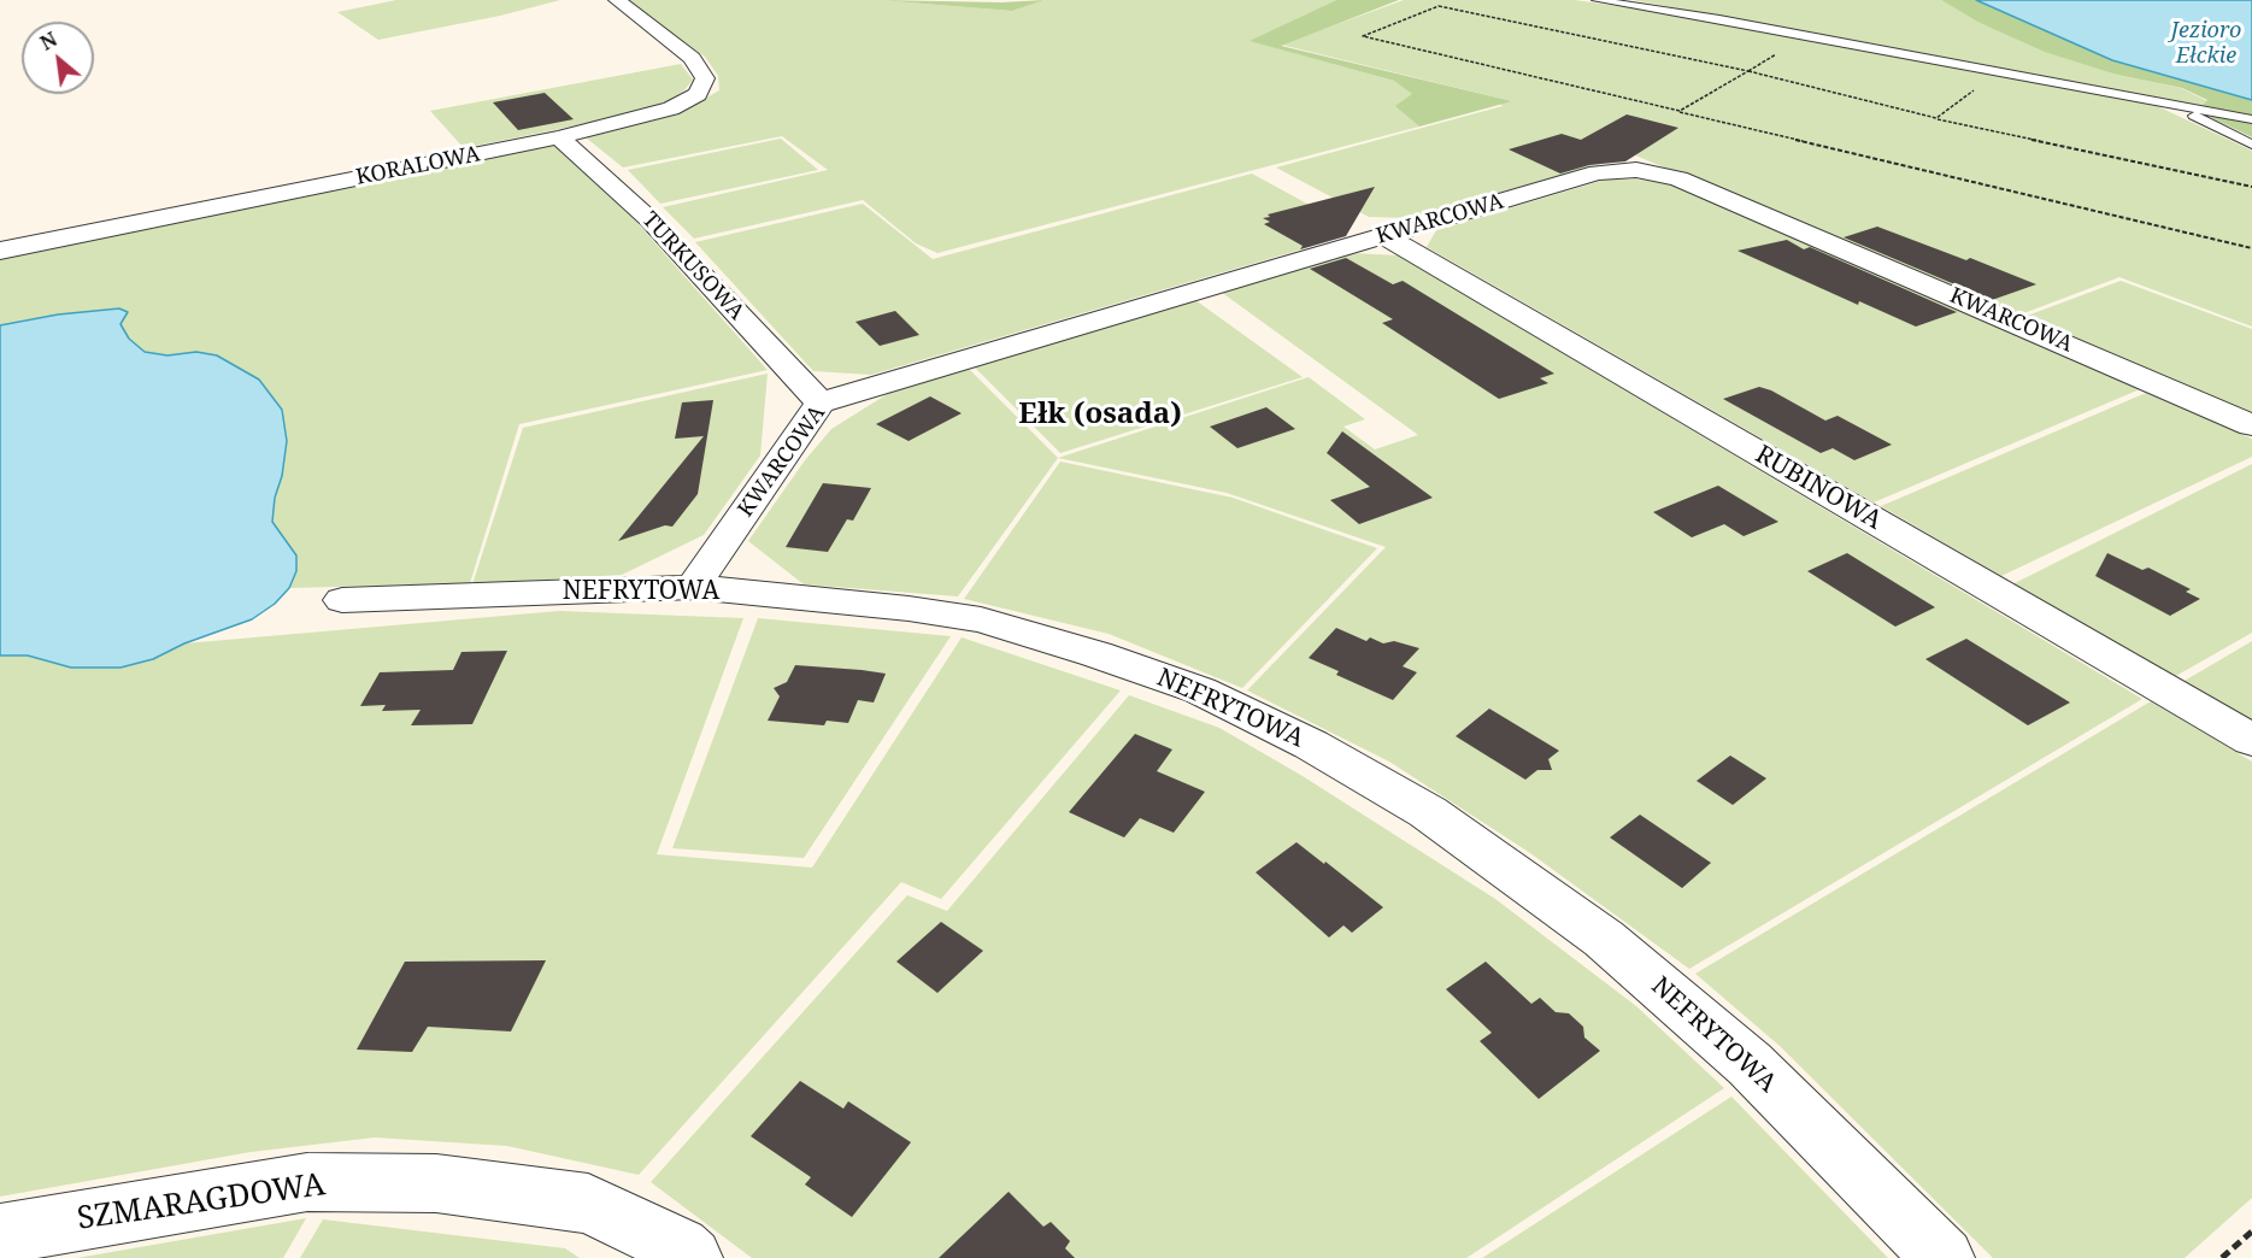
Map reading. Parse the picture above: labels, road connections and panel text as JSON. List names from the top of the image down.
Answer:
{
  "streets": {
    "street": [
      "KORALOWA",
      "KWARCOWA",
      "TURKUSOWA",
      "RUBINOWA",
      "NEFRYTOWA",
      "SZMARAGDOWA"
    ]
  },
  "crossings": [
    ["KORALOWA", "TURKUSOWA"],
    ["KWARCOWA", "TURKUSOWA"],
    ["KWARCOWA", "RUBINOWA"],
    ["KWARCOWA", "NEFRYTOWA"]
  ],
  "districts": ["Ełk (osada)"],
  "water": ["Jezioro Ełckie"],
  "north": "top left"
}
